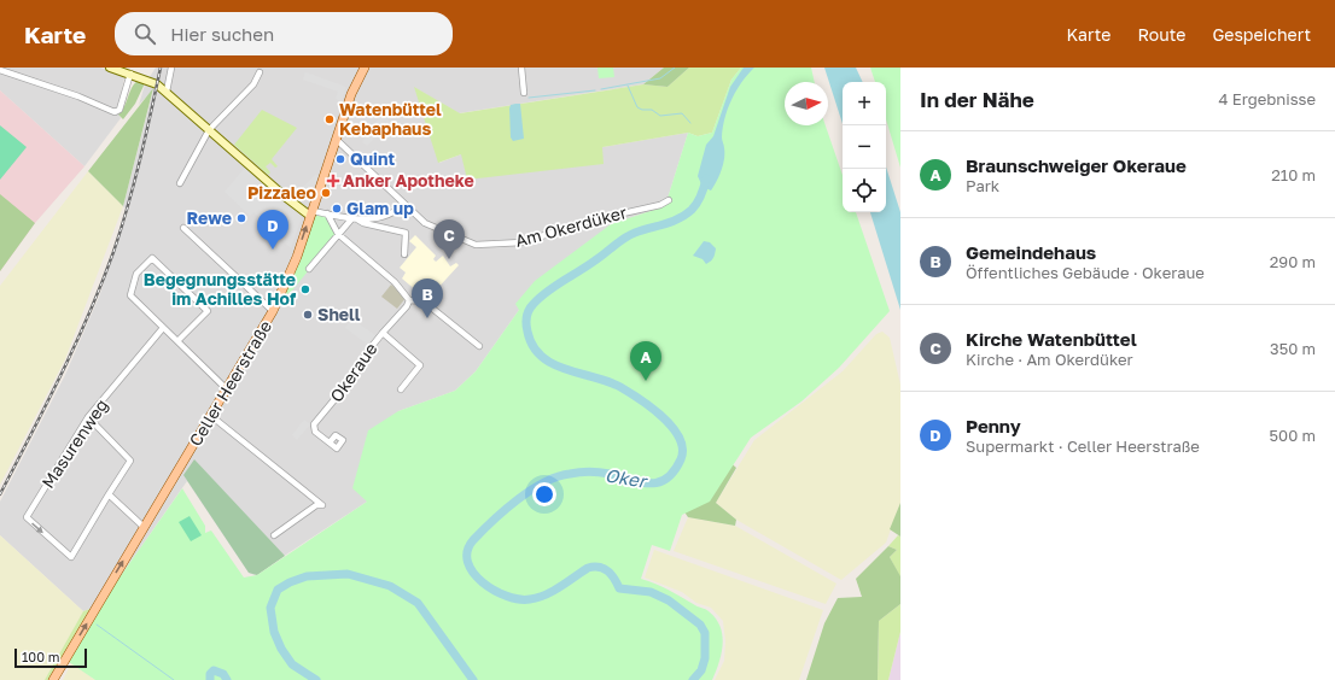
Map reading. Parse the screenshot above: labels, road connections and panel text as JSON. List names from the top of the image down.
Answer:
{
  "streets": {
    "main road": ["Celler Heerstraße"],
    "street": ["Am Okerdüker", "Okeraue", "Masurenweg"]
  },
  "crossings": [
    ["Am Okerdüker", "Celler Heerstraße"]
  ],
  "one_way": ["Celler Heerstraße"],
  "water": ["Oker"],
  "places": {
    "other": [
      "Watenbüttel Kebaphaus",
      "Quint",
      "Pizzaleo",
      "Glam up",
      "Rewe",
      "Begegnungsstätte im Achilles Hof",
      "Shell"
    ],
    "health": ["Anker Apotheke"]
  },
  "scale_bar": "100 m",
  "north": "right",
  "page": {
    "header": "Karte",
    "search": "Hier suchen",
    "nav": ["Karte", "Route", "Gespeichert"],
    "heading": ["In der Nähe", "4 Ergebnisse"],
    "map_buttons": ["+", "−"],
    "list": [
      {
        "mark": "A",
        "name": "Braunschweiger Okeraue",
        "note": "Park",
        "value": "210 m"
      },
      {
        "mark": "B",
        "name": "Gemeindehaus",
        "note": "Öffentliches Gebäude · Okeraue",
        "value": "290 m"
      },
      {
        "mark": "C",
        "name": "Kirche Watenbüttel",
        "note": "Kirche · Am Okerdüker",
        "value": "350 m"
      },
      {
        "mark": "D",
        "name": "Penny",
        "note": "Supermarkt · Celler Heerstraße",
        "value": "500 m"
      }
    ],
    "pins": [
      "D",
      "C",
      "B",
      "A"
    ],
    "scale": "100 m"
  }
}
